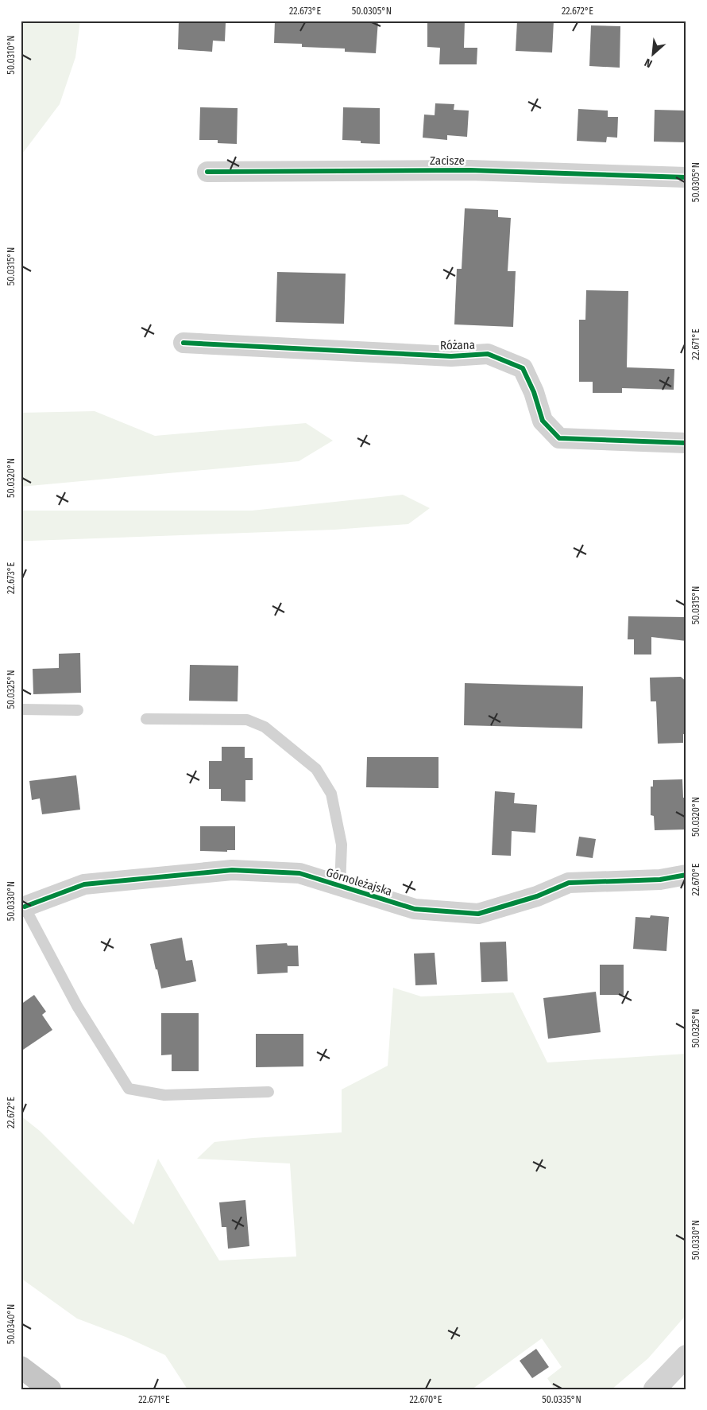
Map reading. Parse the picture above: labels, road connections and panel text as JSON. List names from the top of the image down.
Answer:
{
  "streets": {
    "street": ["Zacisze", "Różana", "Górnoleżajska"]
  },
  "north": "bottom left",
  "coordinates": [
    "22.673°E",
    "50.0305°N",
    "22.672°E",
    "50.0310°N",
    "50.0315°N",
    "22.671°E",
    "50.0320°N",
    "50.0325°N",
    "22.670°E",
    "50.0330°N",
    "50.0340°N",
    "50.0335°N"
  ]
}
